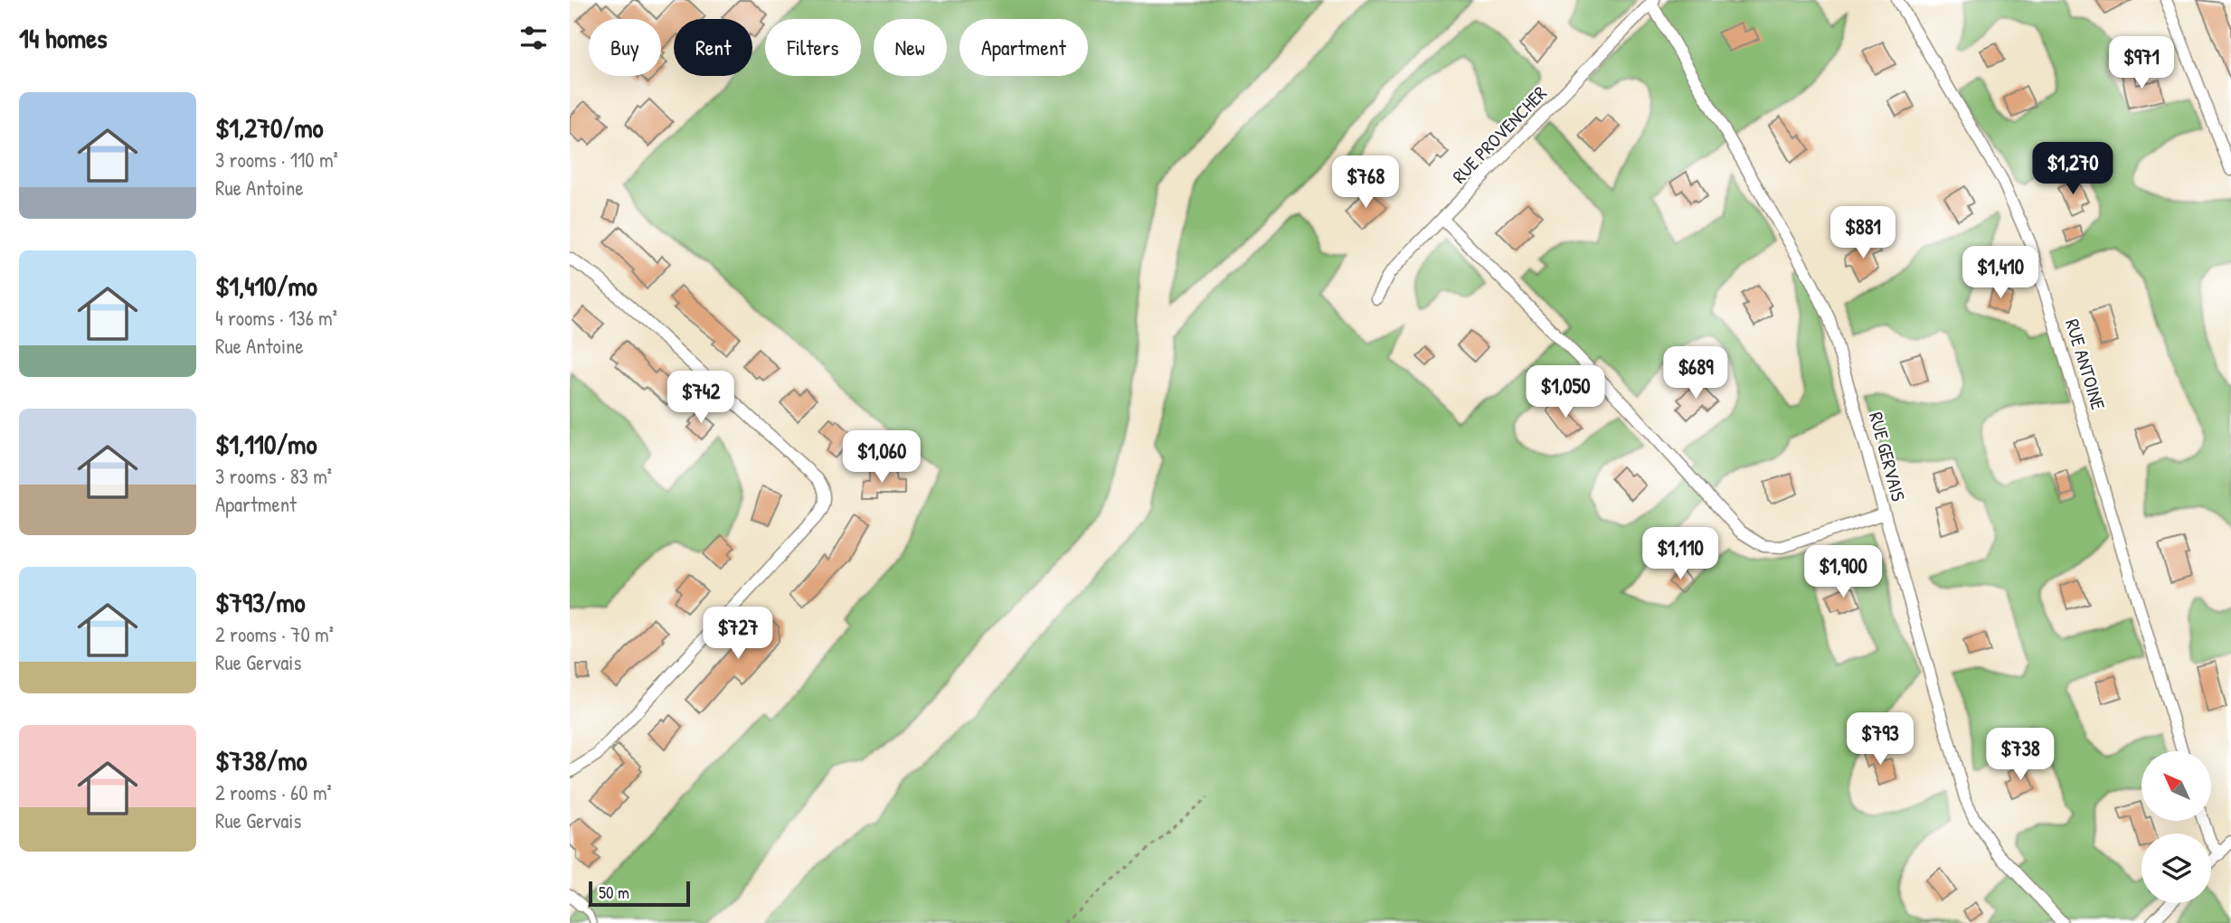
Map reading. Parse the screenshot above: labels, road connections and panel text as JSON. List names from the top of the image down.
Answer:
{
  "streets": {
    "street": ["RUE PROVENCHER", "RUE ANTOINE", "RUE GERVAIS"]
  },
  "crossings": [
    ["RUE PROVENCHER", "RUE GERVAIS"]
  ],
  "scale_bar": "50 m",
  "north": "top left",
  "page": {
    "heading": "14 homes",
    "chip": [
      "Buy",
      "Rent",
      "Filters",
      "New",
      "Apartment"
    ],
    "price": [
      "$971",
      "$1,270",
      "$768",
      "$881",
      "$1,410",
      "$689",
      "$1,050",
      "$742",
      "$1,060",
      "$1,110",
      "$1,900",
      "$727",
      "$793",
      "$738"
    ],
    "list": [
      {
        "name": "$1,270/mo",
        "note": "3 rooms · 110 m² · Rue Antoine"
      },
      {
        "name": "$1,410/mo",
        "note": "4 rooms · 136 m² · Rue Antoine"
      },
      {
        "name": "$1,110/mo",
        "note": "3 rooms · 83 m² · Apartment"
      },
      {
        "name": "$793/mo",
        "note": "2 rooms · 70 m² · Rue Gervais"
      },
      {
        "name": "$738/mo",
        "note": "2 rooms · 60 m² · Rue Gervais"
      }
    ],
    "scale": "50 m"
  }
}
